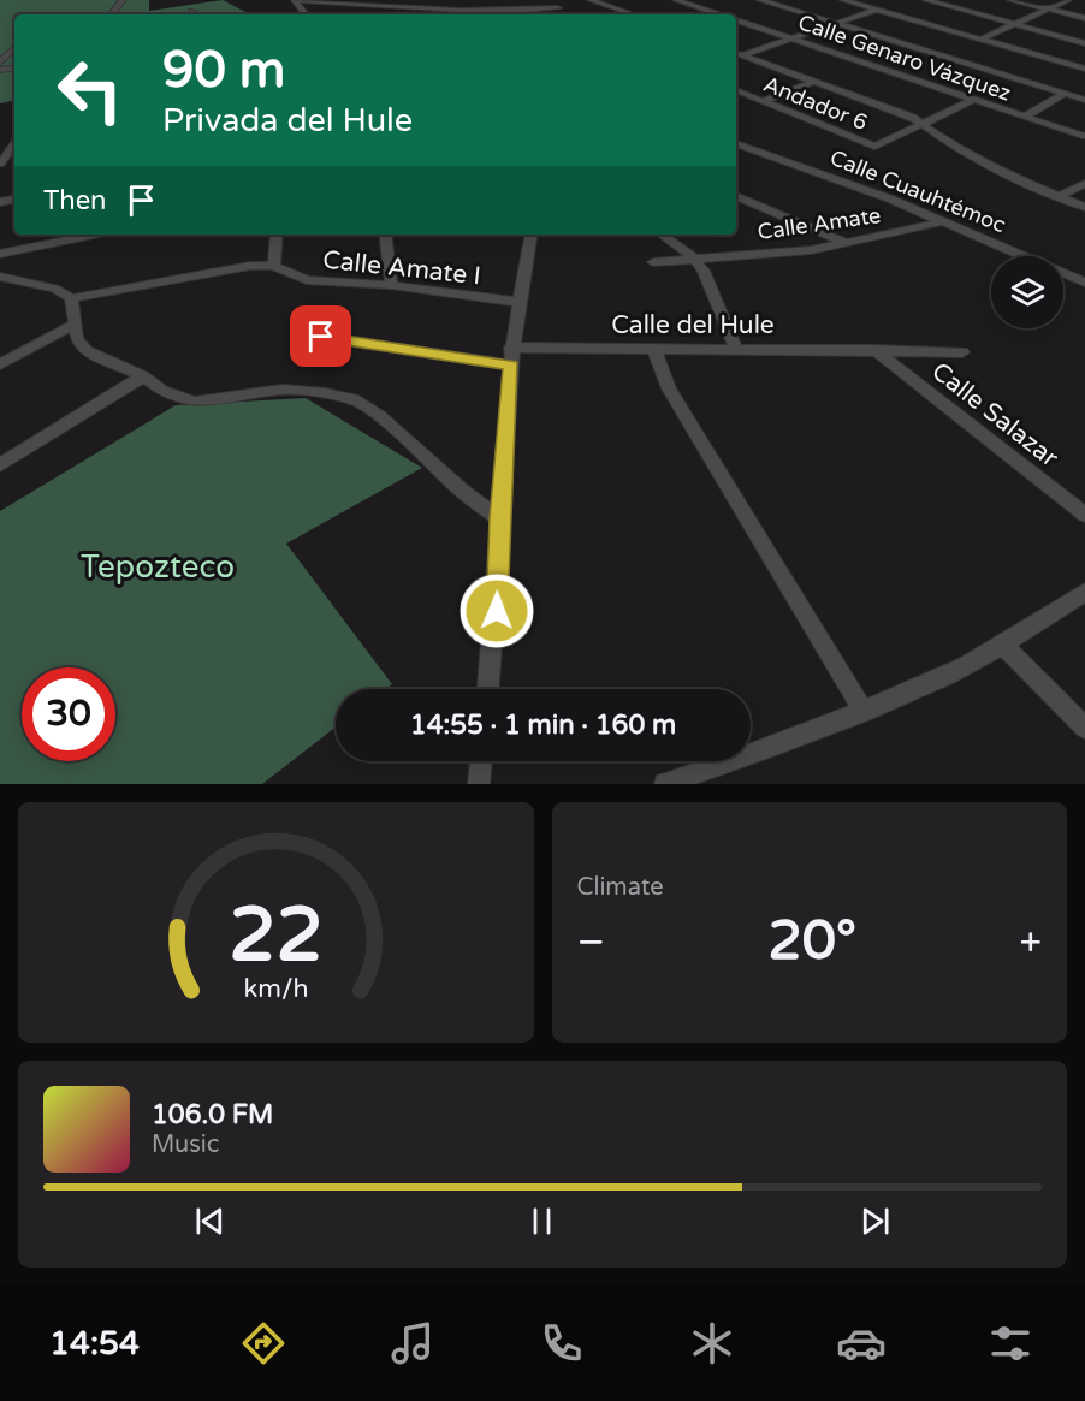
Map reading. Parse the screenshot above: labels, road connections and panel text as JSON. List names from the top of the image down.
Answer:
{
  "streets": {
    "street": [
      "Calle Genaro Vázquez",
      "Andador 6",
      "Calle Cuauhtémoc",
      "Calle Amate",
      "Calle Amate I",
      "Calle del Hule",
      "Calle Salazar"
    ]
  },
  "crossings": [
    ["Calle Genaro Vázquez", "Andador 6"],
    ["Calle Cuauhtémoc", "Calle Amate"],
    ["Calle del Hule", "Calle Salazar"]
  ],
  "parks": ["Tepozteco"],
  "page": {
    "turn": ["90 m", "Privada del Hule"],
    "then": "Then",
    "limit": "30",
    "trip": "14:55 · 1 min · 160 m",
    "tile": "Climate",
    "heat": ["−", "20°", "+"],
    "song": ["106.0 FM", "Music"],
    "tabs": "14:54",
    "gauge": ["22", "km/h"]
  }
}
